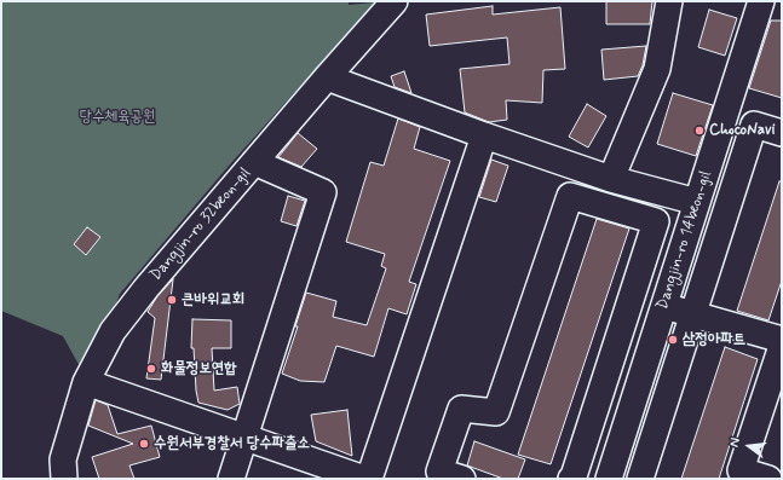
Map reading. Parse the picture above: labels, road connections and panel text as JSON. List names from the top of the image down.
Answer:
{
  "streets": {
    "street": ["Dangjin-ro 32beon-gil", "Dangjin-ro 14beon-gil"]
  },
  "parks": ["당수체육공원"],
  "places": [
    "ChocoNavi",
    "큰바위교회",
    "삼정아파트",
    "화물정보연합",
    "수원서부경찰서 당수파출소"
  ],
  "north": "left"
}
